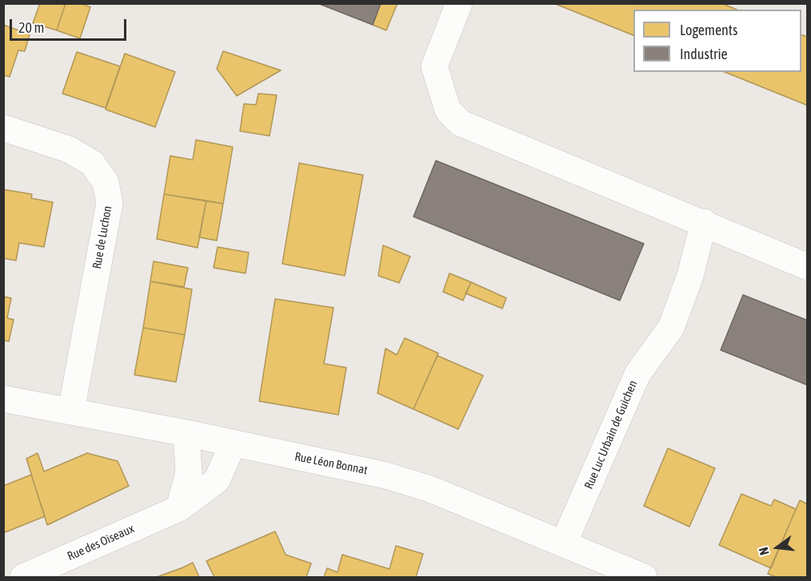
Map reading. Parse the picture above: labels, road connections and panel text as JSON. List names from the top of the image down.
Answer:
{
  "streets": {
    "street": [
      "Rue de Luchon",
      "Rue Luc Urbain de Guichen",
      "Rue Léon Bonnat",
      "Rue des Oiseaux"
    ]
  },
  "crossings": [
    ["Rue de Luchon", "Rue Léon Bonnat"],
    ["Rue Luc Urbain de Guichen", "Rue Léon Bonnat"],
    ["Rue Léon Bonnat", "Rue des Oiseaux"]
  ],
  "legend": ["Logements", "Industrie"],
  "scale_bar": "20 m",
  "north": "left"
}
